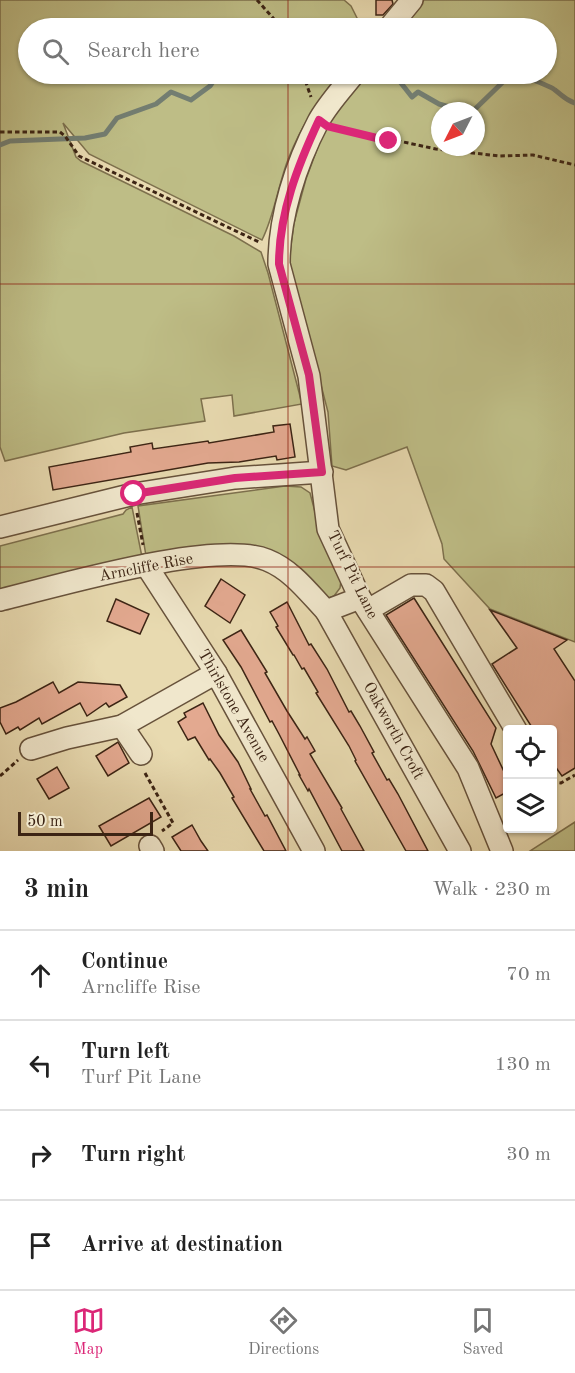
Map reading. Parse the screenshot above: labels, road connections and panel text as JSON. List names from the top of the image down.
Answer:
{
  "streets": {
    "street": [
      "Arncliffe Rise",
      "Turf Pit Lane",
      "Thirlstone Avenue",
      "Oakworth Croft"
    ]
  },
  "crossings": [
    ["Arncliffe Rise", "Thirlstone Avenue"],
    ["Arncliffe Rise", "Oakworth Croft"]
  ],
  "scale_bar": "50 m",
  "north": "bottom left",
  "page": {
    "search": "Search here",
    "scale": "50 m",
    "heading": ["3 min", "Walk · 230 m"],
    "list": [
      ["Continue", "Arncliffe Rise", "70 m"],
      ["Turn left", "Turf Pit Lane", "130 m"],
      ["Turn right", "30 m"],
      "Arrive at destination"
    ],
    "nav": ["Map", "Directions", "Saved"]
  }
}
